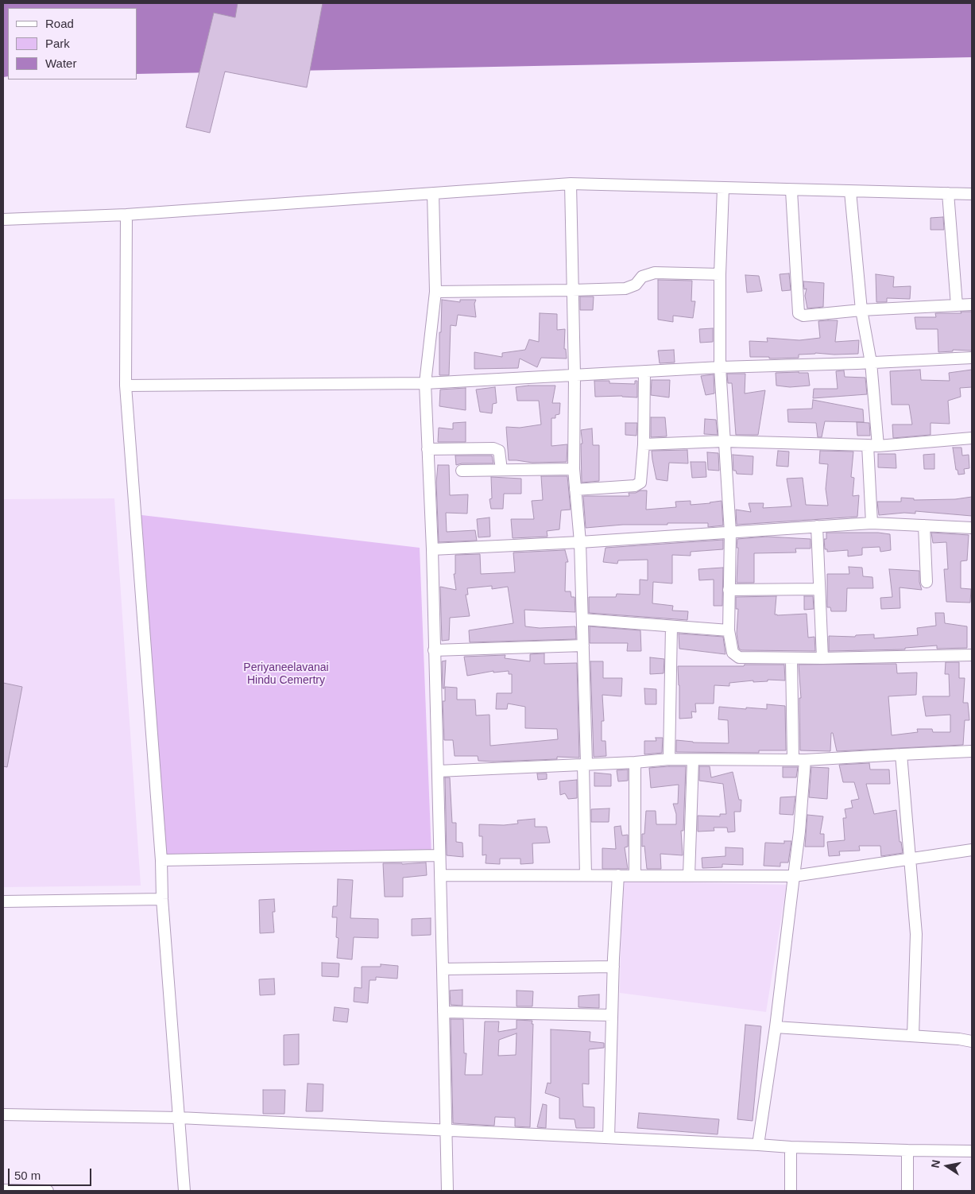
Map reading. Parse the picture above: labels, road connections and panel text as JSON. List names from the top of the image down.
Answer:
{
  "parks": ["Periyaneelavanai Hindu Cemertry"],
  "legend": ["Road", "Park", "Water"],
  "scale_bar": "50 m",
  "north": "left"
}
